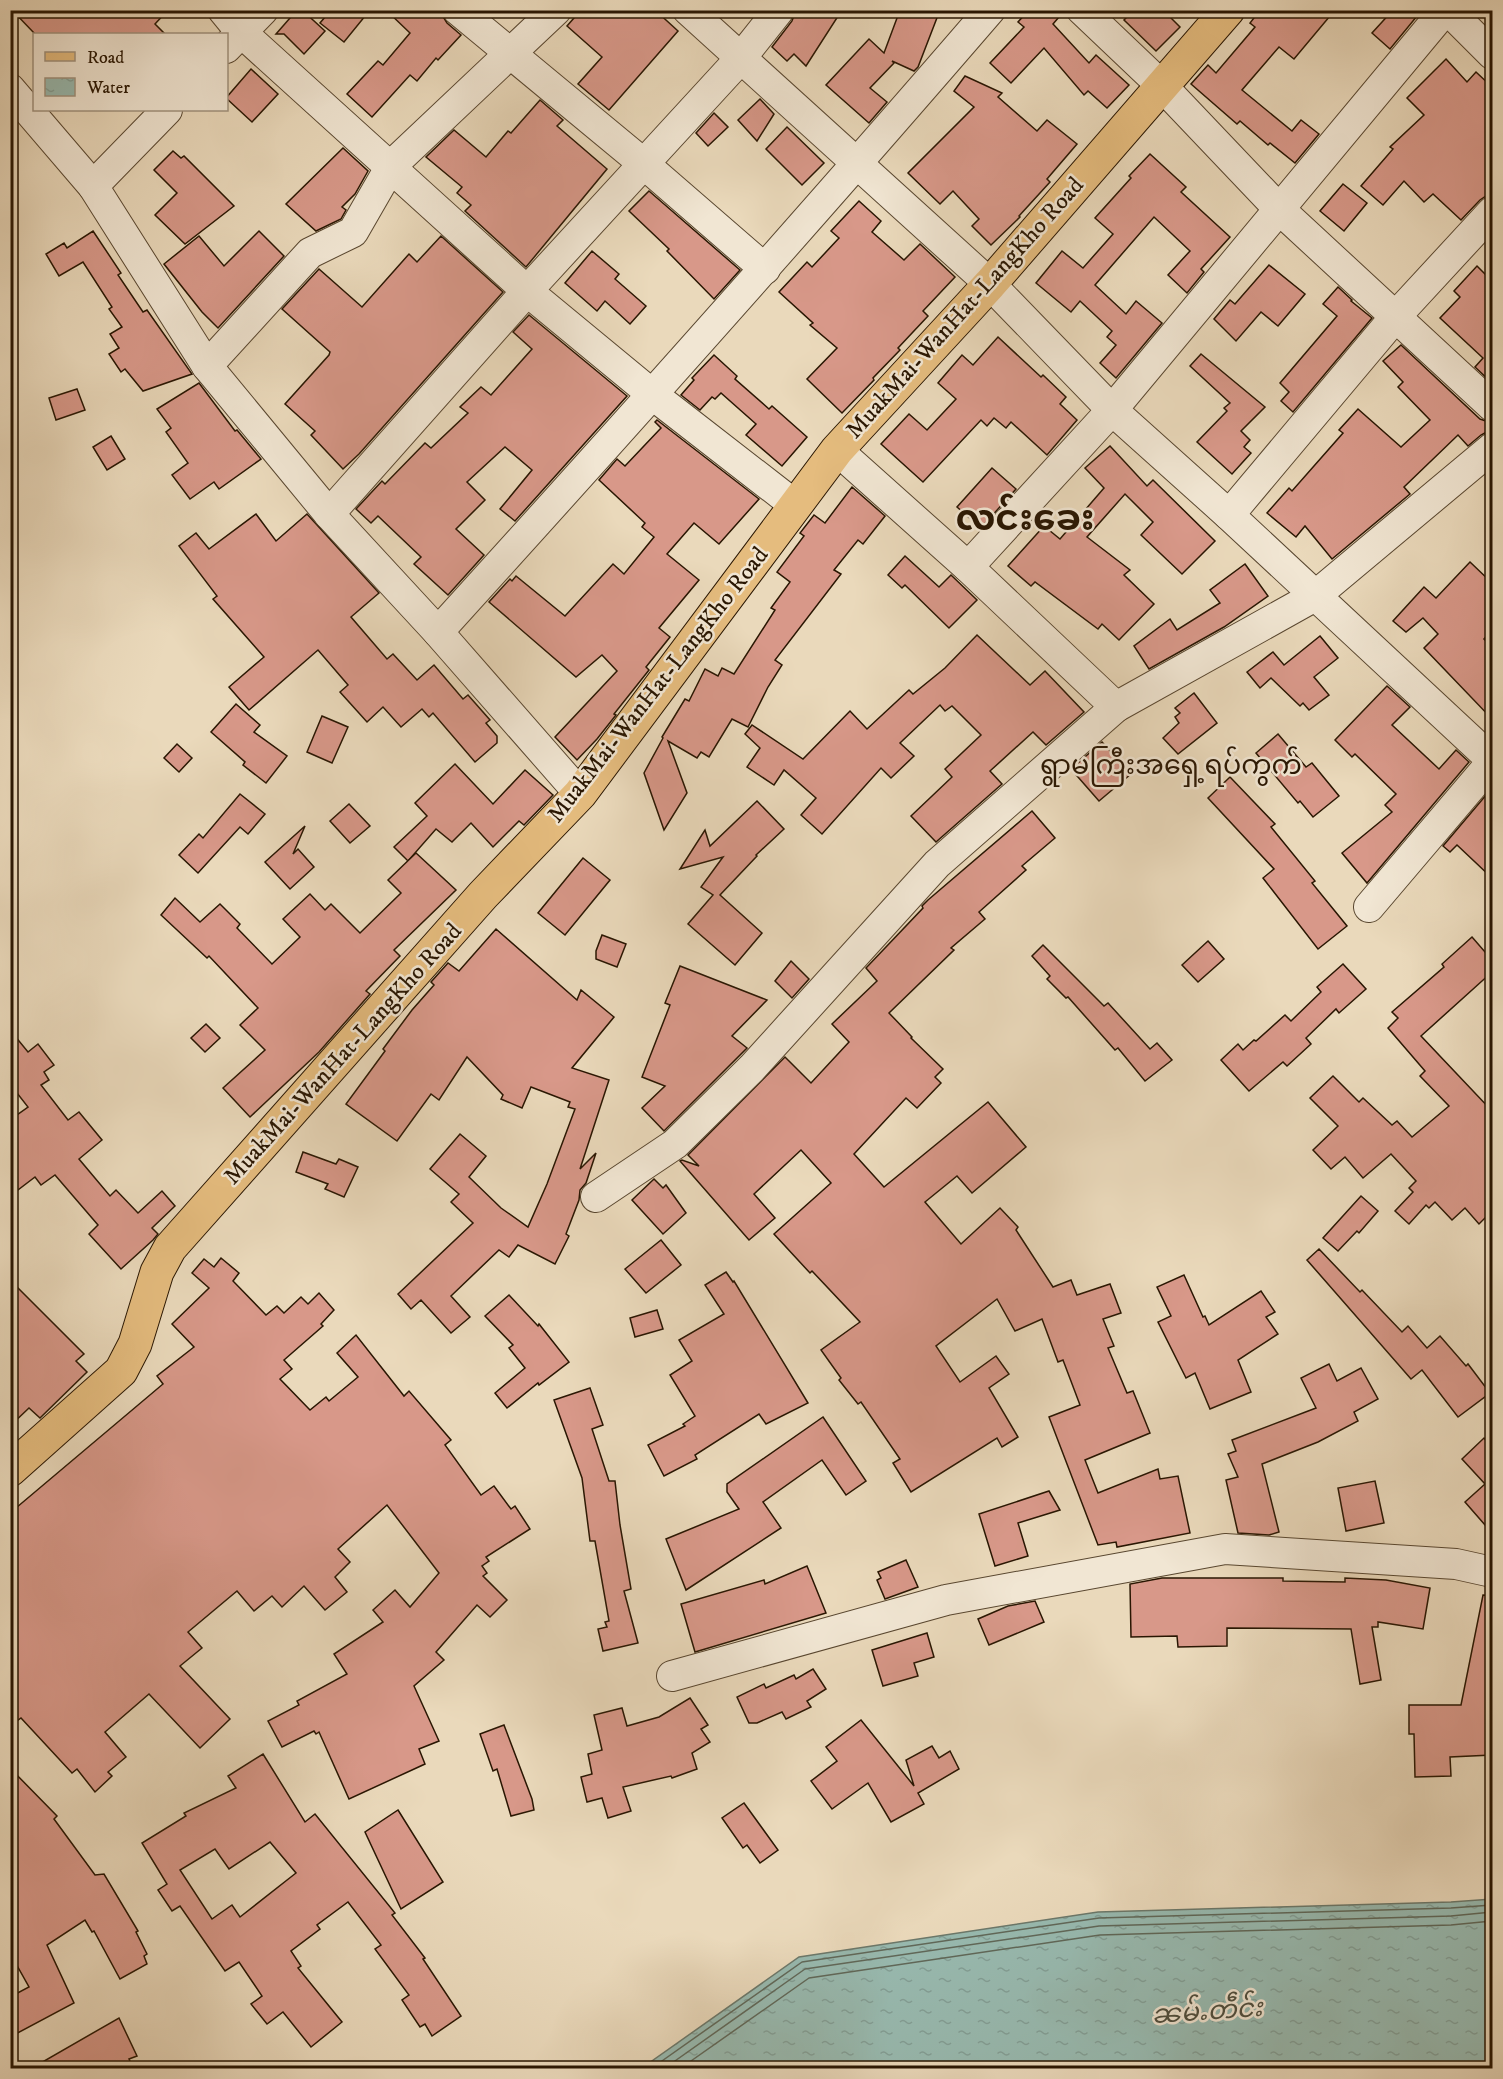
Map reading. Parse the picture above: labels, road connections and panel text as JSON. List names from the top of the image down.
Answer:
{
  "streets": {
    "main road": ["MuakMai-WanHat-LangKho Road"]
  },
  "districts": ["လင်းခေး", "ရွာမကြီးအရှေ့ရပ်ကွက်"],
  "water": ["ၼမ်ႉတဵင်း"],
  "legend": ["Road", "Water"]
}
